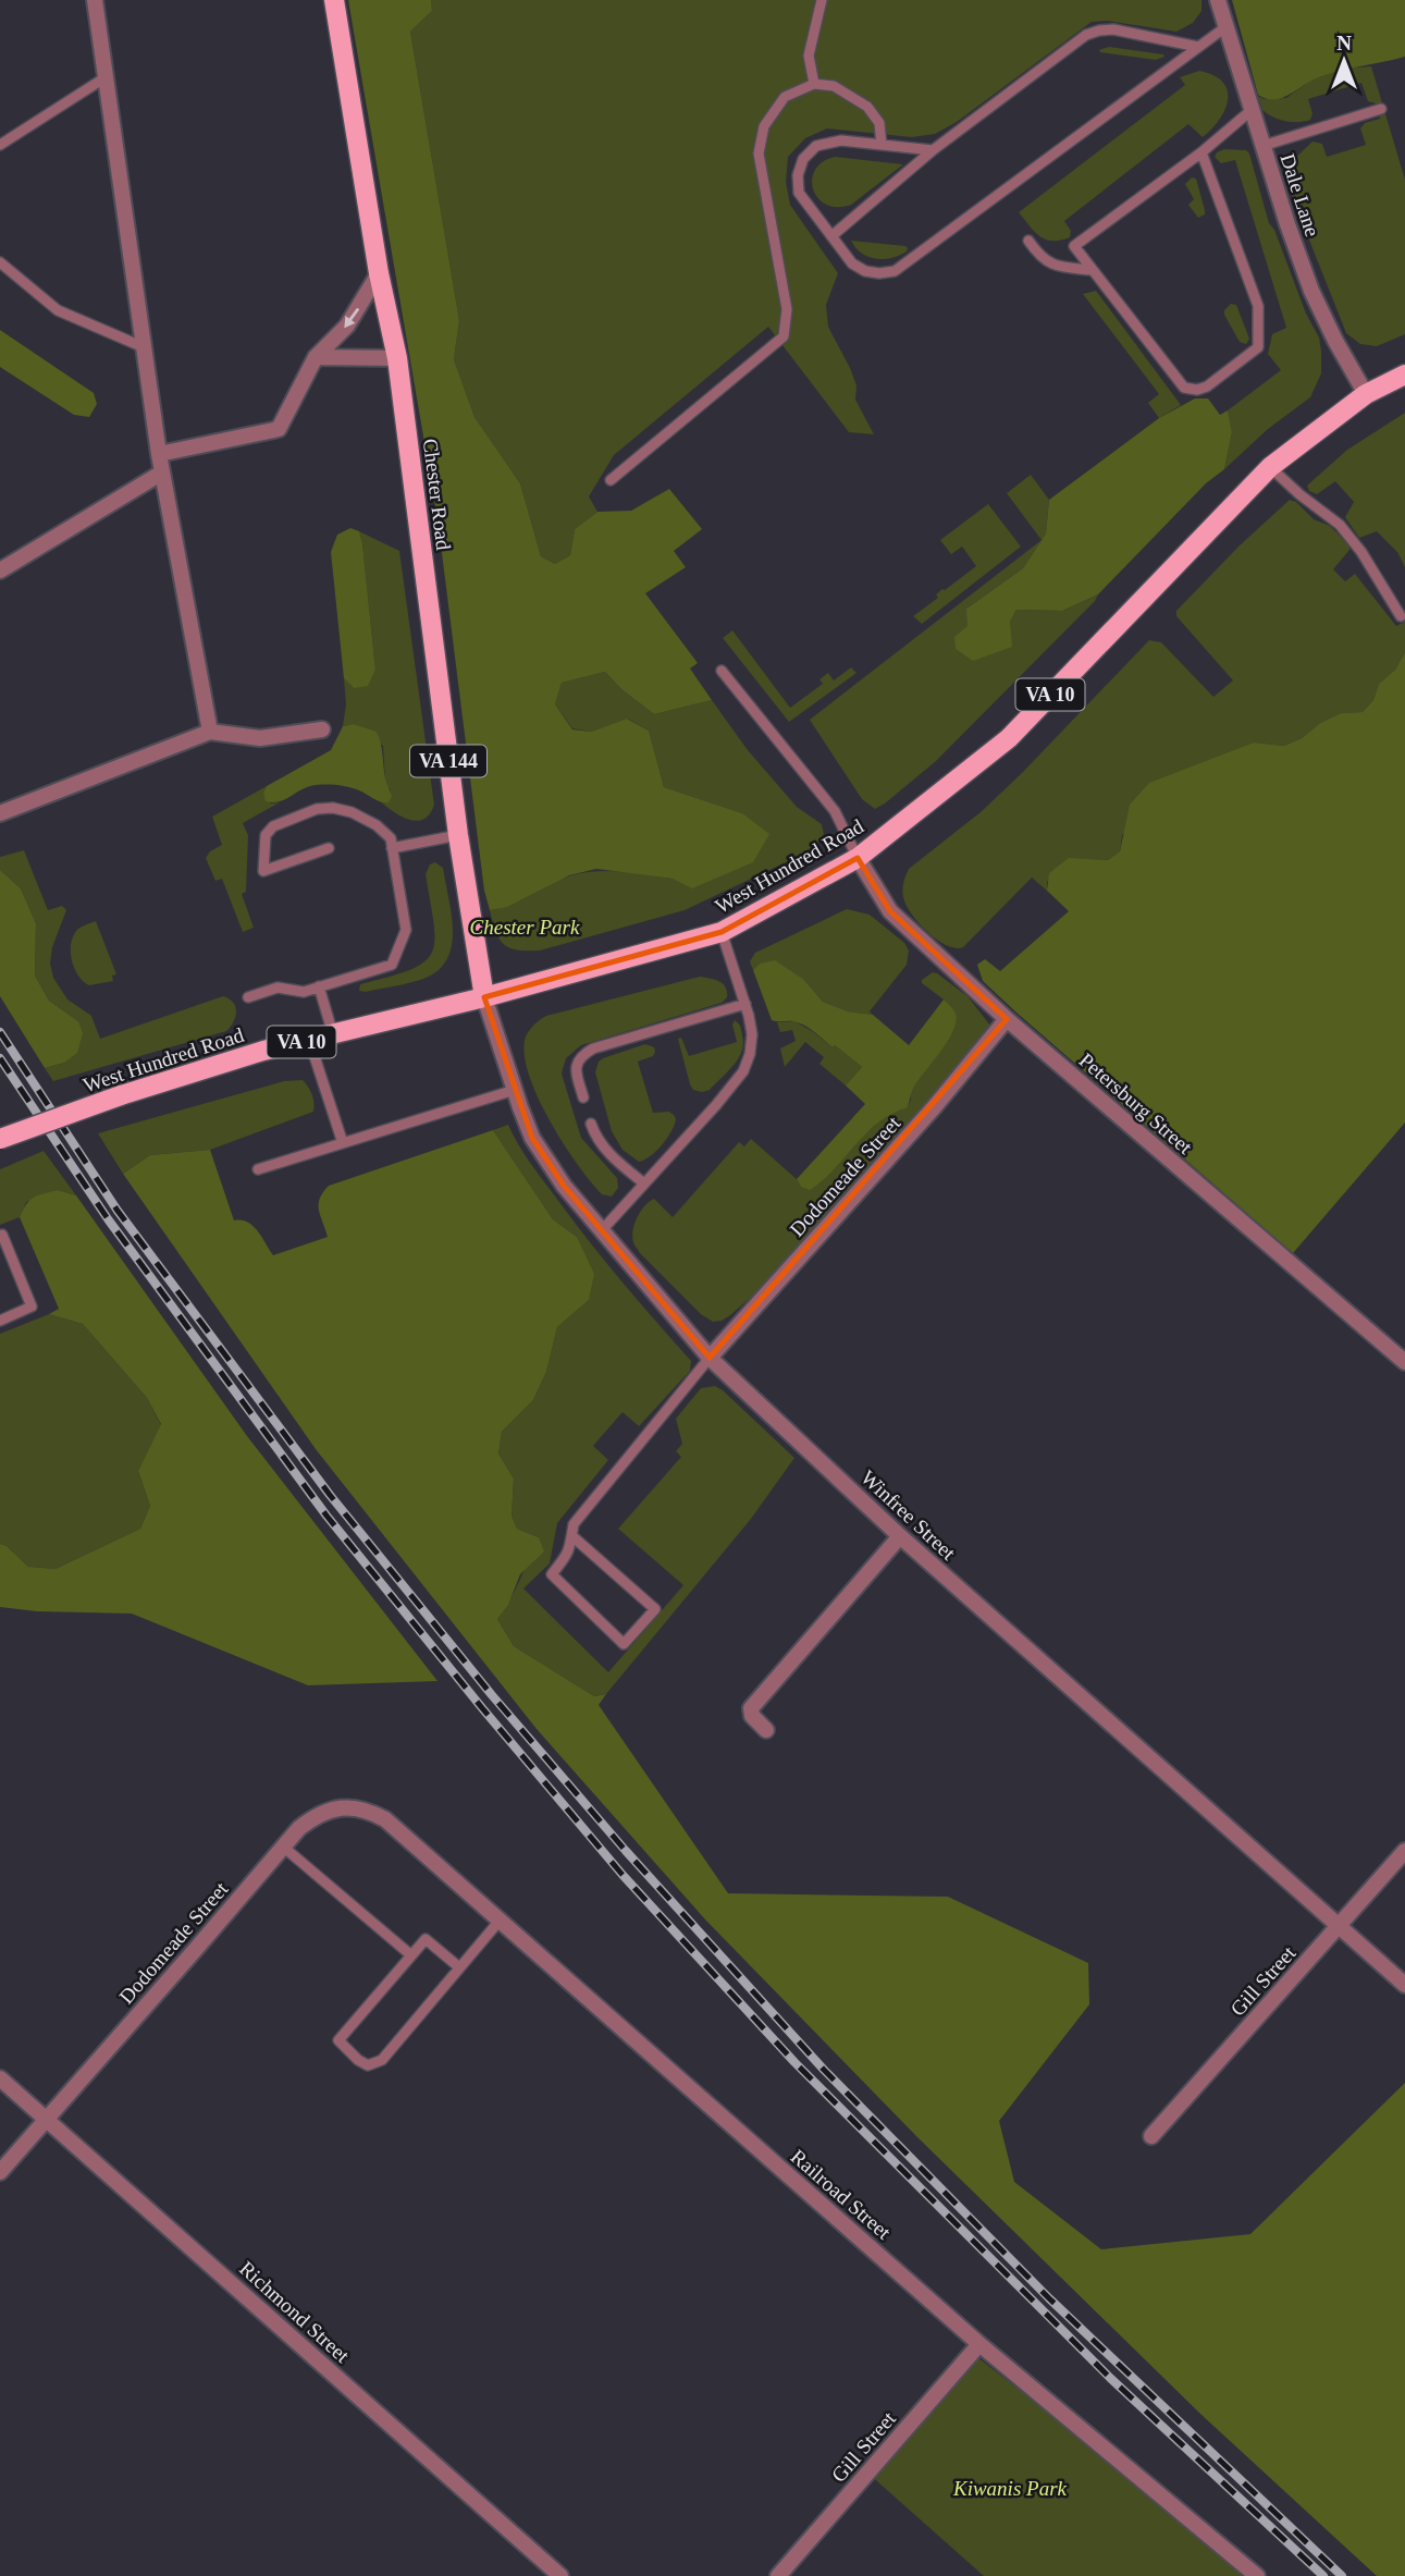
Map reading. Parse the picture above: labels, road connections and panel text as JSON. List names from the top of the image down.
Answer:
{
  "streets": {
    "main road": [
      "Chester Road",
      "VA 10",
      "VA 144",
      "West Hundred Road"
    ],
    "street": [
      "Dale Lane",
      "Petersburg Street",
      "Dodomeade Street",
      "Winfree Street",
      "Gill Street",
      "Railroad Street",
      "Richmond Street"
    ]
  },
  "crossings": [
    ["Dale Lane", "West Hundred Road"],
    ["Chester Road", "West Hundred Road"],
    ["Chester Road", "Winfree Street"],
    ["West Hundred Road", "Petersburg Street"],
    ["West Hundred Road", "Winfree Street"],
    ["Petersburg Street", "Dodomeade Street"],
    ["Dodomeade Street", "Winfree Street"],
    ["Dodomeade Street", "Railroad Street"],
    ["Dodomeade Street", "Richmond Street"],
    ["Winfree Street", "Gill Street"],
    ["Gill Street", "Railroad Street"]
  ],
  "parks": ["Chester Park", "Kiwanis Park"],
  "north": "top"
}
